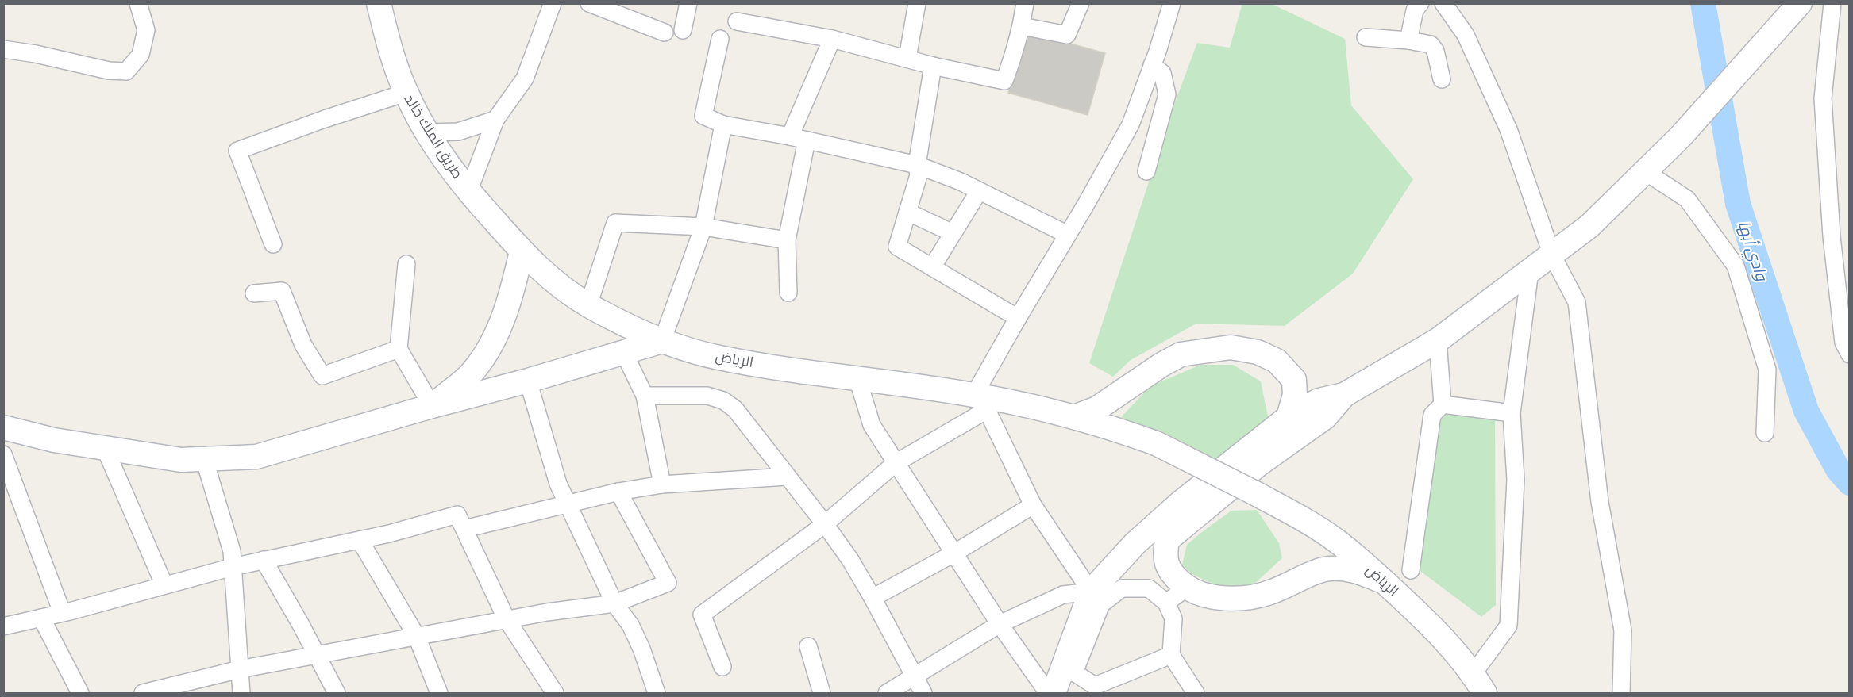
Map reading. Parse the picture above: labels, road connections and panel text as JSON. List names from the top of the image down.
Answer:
{
  "streets": {
    "street": ["طريق الملك خالد", "الرياض"]
  },
  "crossings": [
    ["طريق الملك خالد", "الرياض"]
  ],
  "water": ["وادي أبها"]
}
